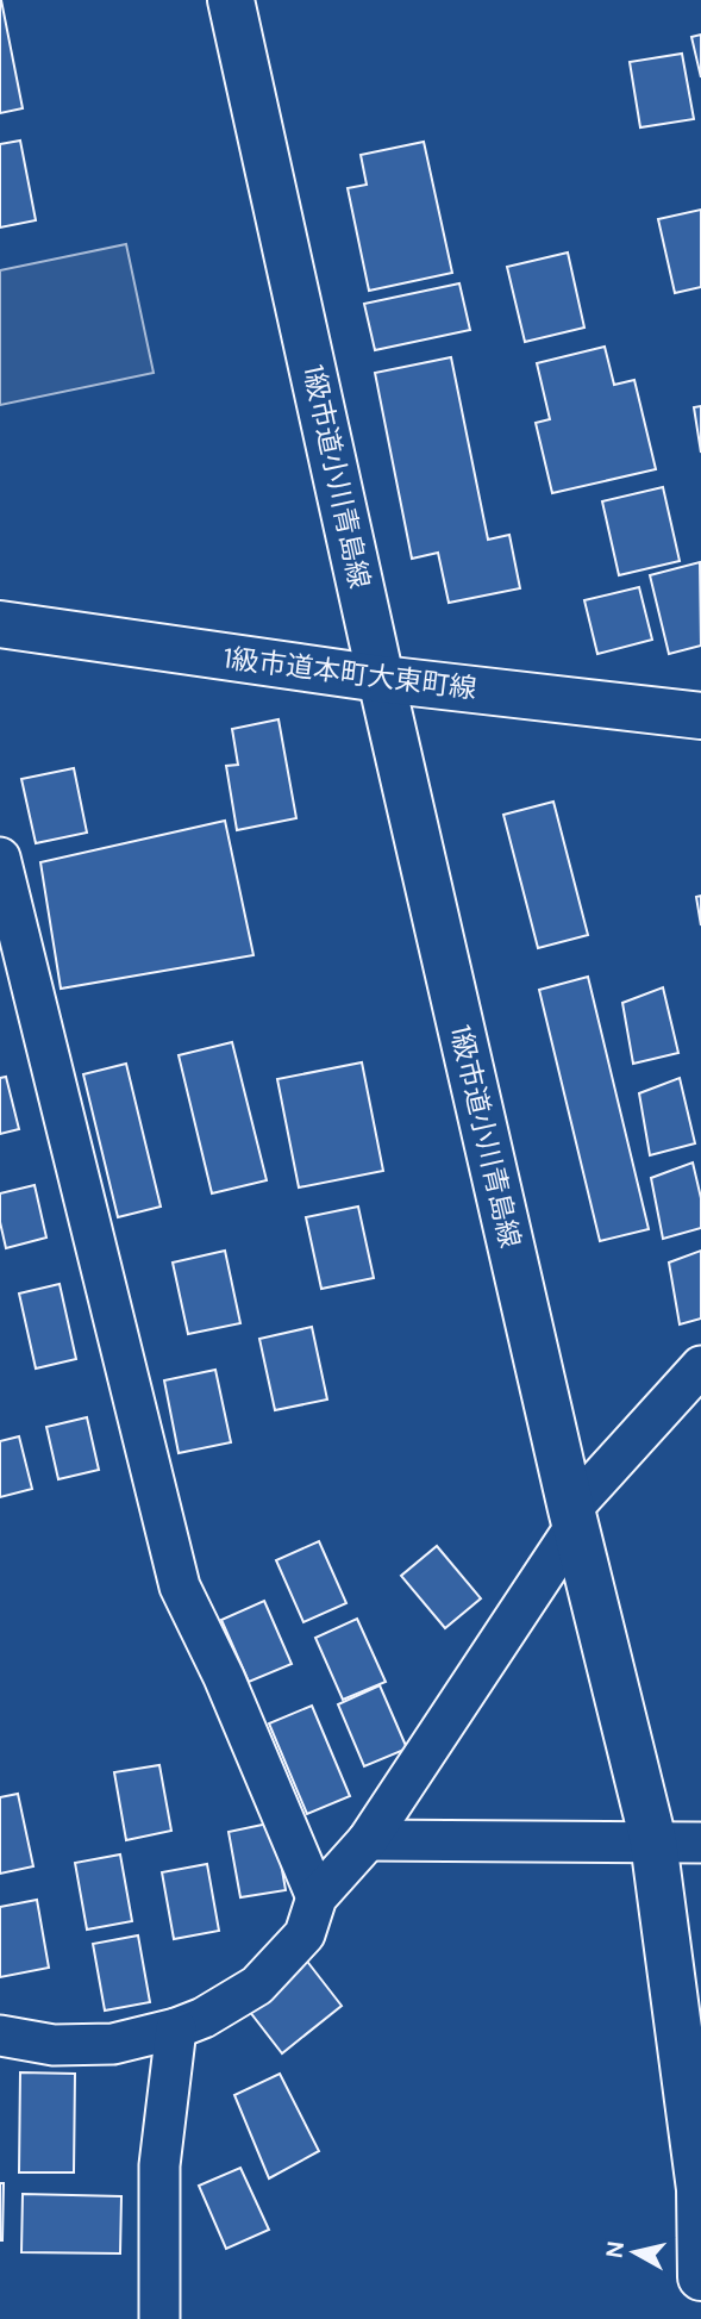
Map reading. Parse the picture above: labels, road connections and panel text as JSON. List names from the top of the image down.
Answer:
{
  "streets": {
    "street": ["1級市道小川青島線", "1級市道本町大東町線"]
  },
  "crossings": [
    ["1級市道小川青島線", "1級市道本町大東町線"]
  ],
  "north": "left"
}
